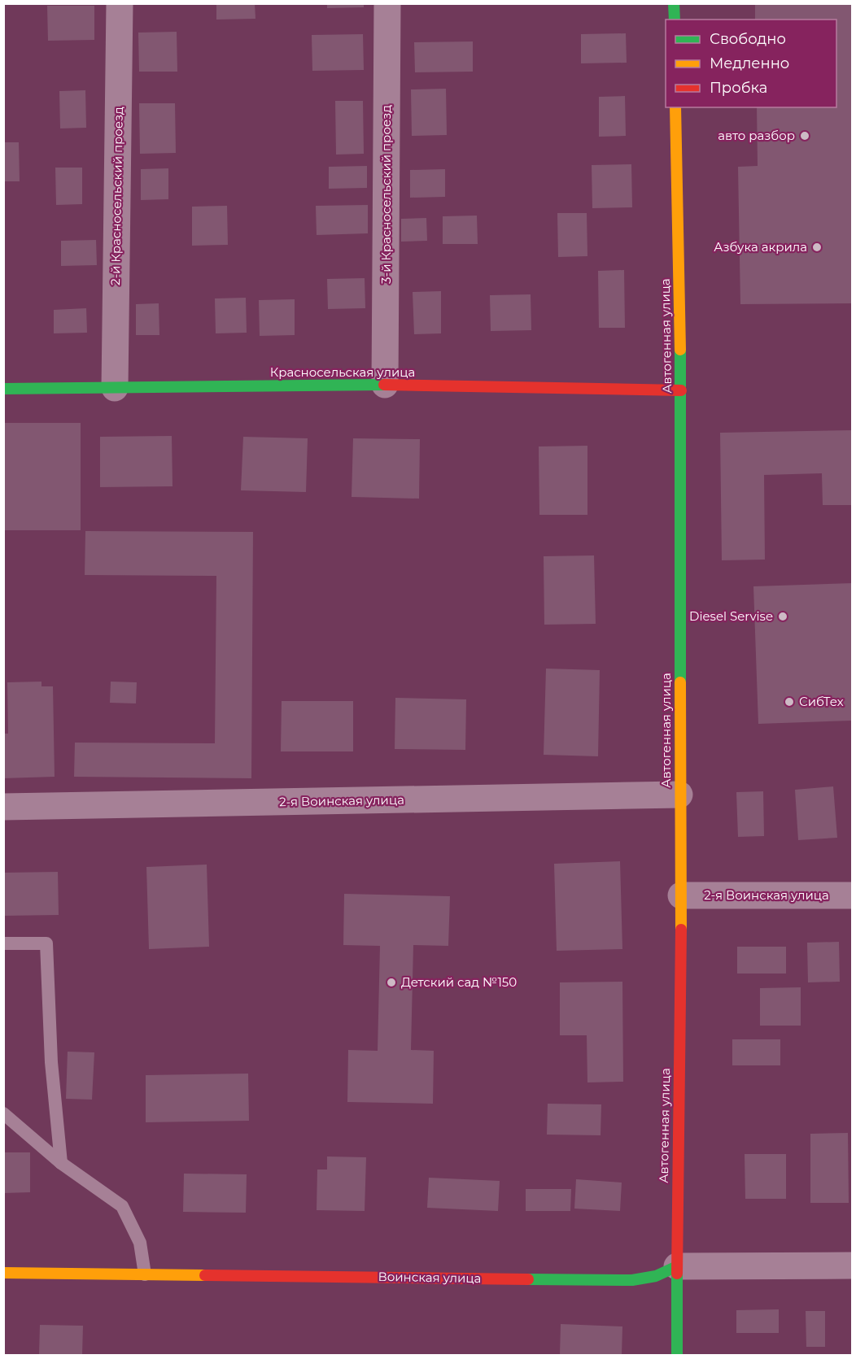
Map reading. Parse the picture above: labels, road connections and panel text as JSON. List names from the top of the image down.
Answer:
{
  "streets": {
    "street": [
      "3-й Красносельский проезд",
      "2-й Красносельский проезд",
      "Автогенная улица",
      "Красносельская улица",
      "2-я Воинская улица",
      "Воинская улица"
    ]
  },
  "crossings": [
    ["3-й Красносельский проезд", "Красносельская улица"],
    ["2-й Красносельский проезд", "Красносельская улица"],
    ["Автогенная улица", "Красносельская улица"],
    ["Автогенная улица", "2-я Воинская улица"],
    ["Автогенная улица", "Воинская улица"]
  ],
  "places": [
    "авто разбор",
    "Азбука акрила",
    "Diesel Servise",
    "СибТех",
    "Детский сад №150"
  ],
  "legend": ["Свободно", "Медленно", "Пробка"]
}
